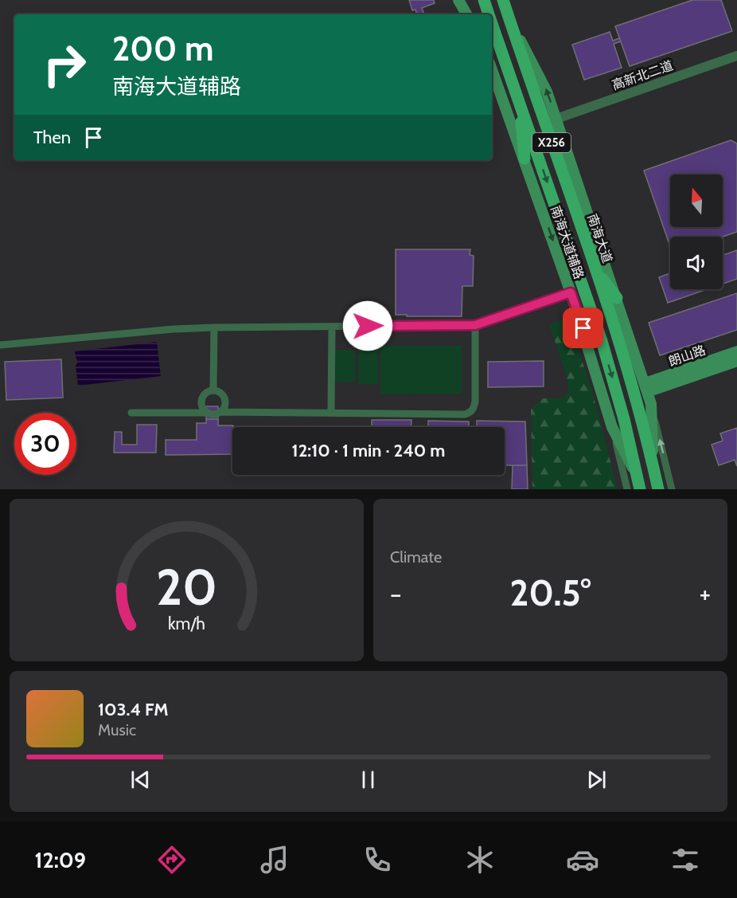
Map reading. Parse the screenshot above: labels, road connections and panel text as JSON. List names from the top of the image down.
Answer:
{
  "streets": {
    "main road": [
      "X256",
      "南海大道",
      "南海大道辅路",
      "朗山路"
    ],
    "street": ["高新北二道"]
  },
  "north": "top",
  "page": {
    "turn": ["200 m", "南海大道辅路"],
    "then": "Then",
    "limit": "30",
    "trip": "12:10 · 1 min · 240 m",
    "tile": "Climate",
    "heat": ["−", "20.5°", "+"],
    "song": ["103.4 FM", "Music"],
    "tabs": "12:09",
    "gauge": ["20", "km/h"]
  }
}
